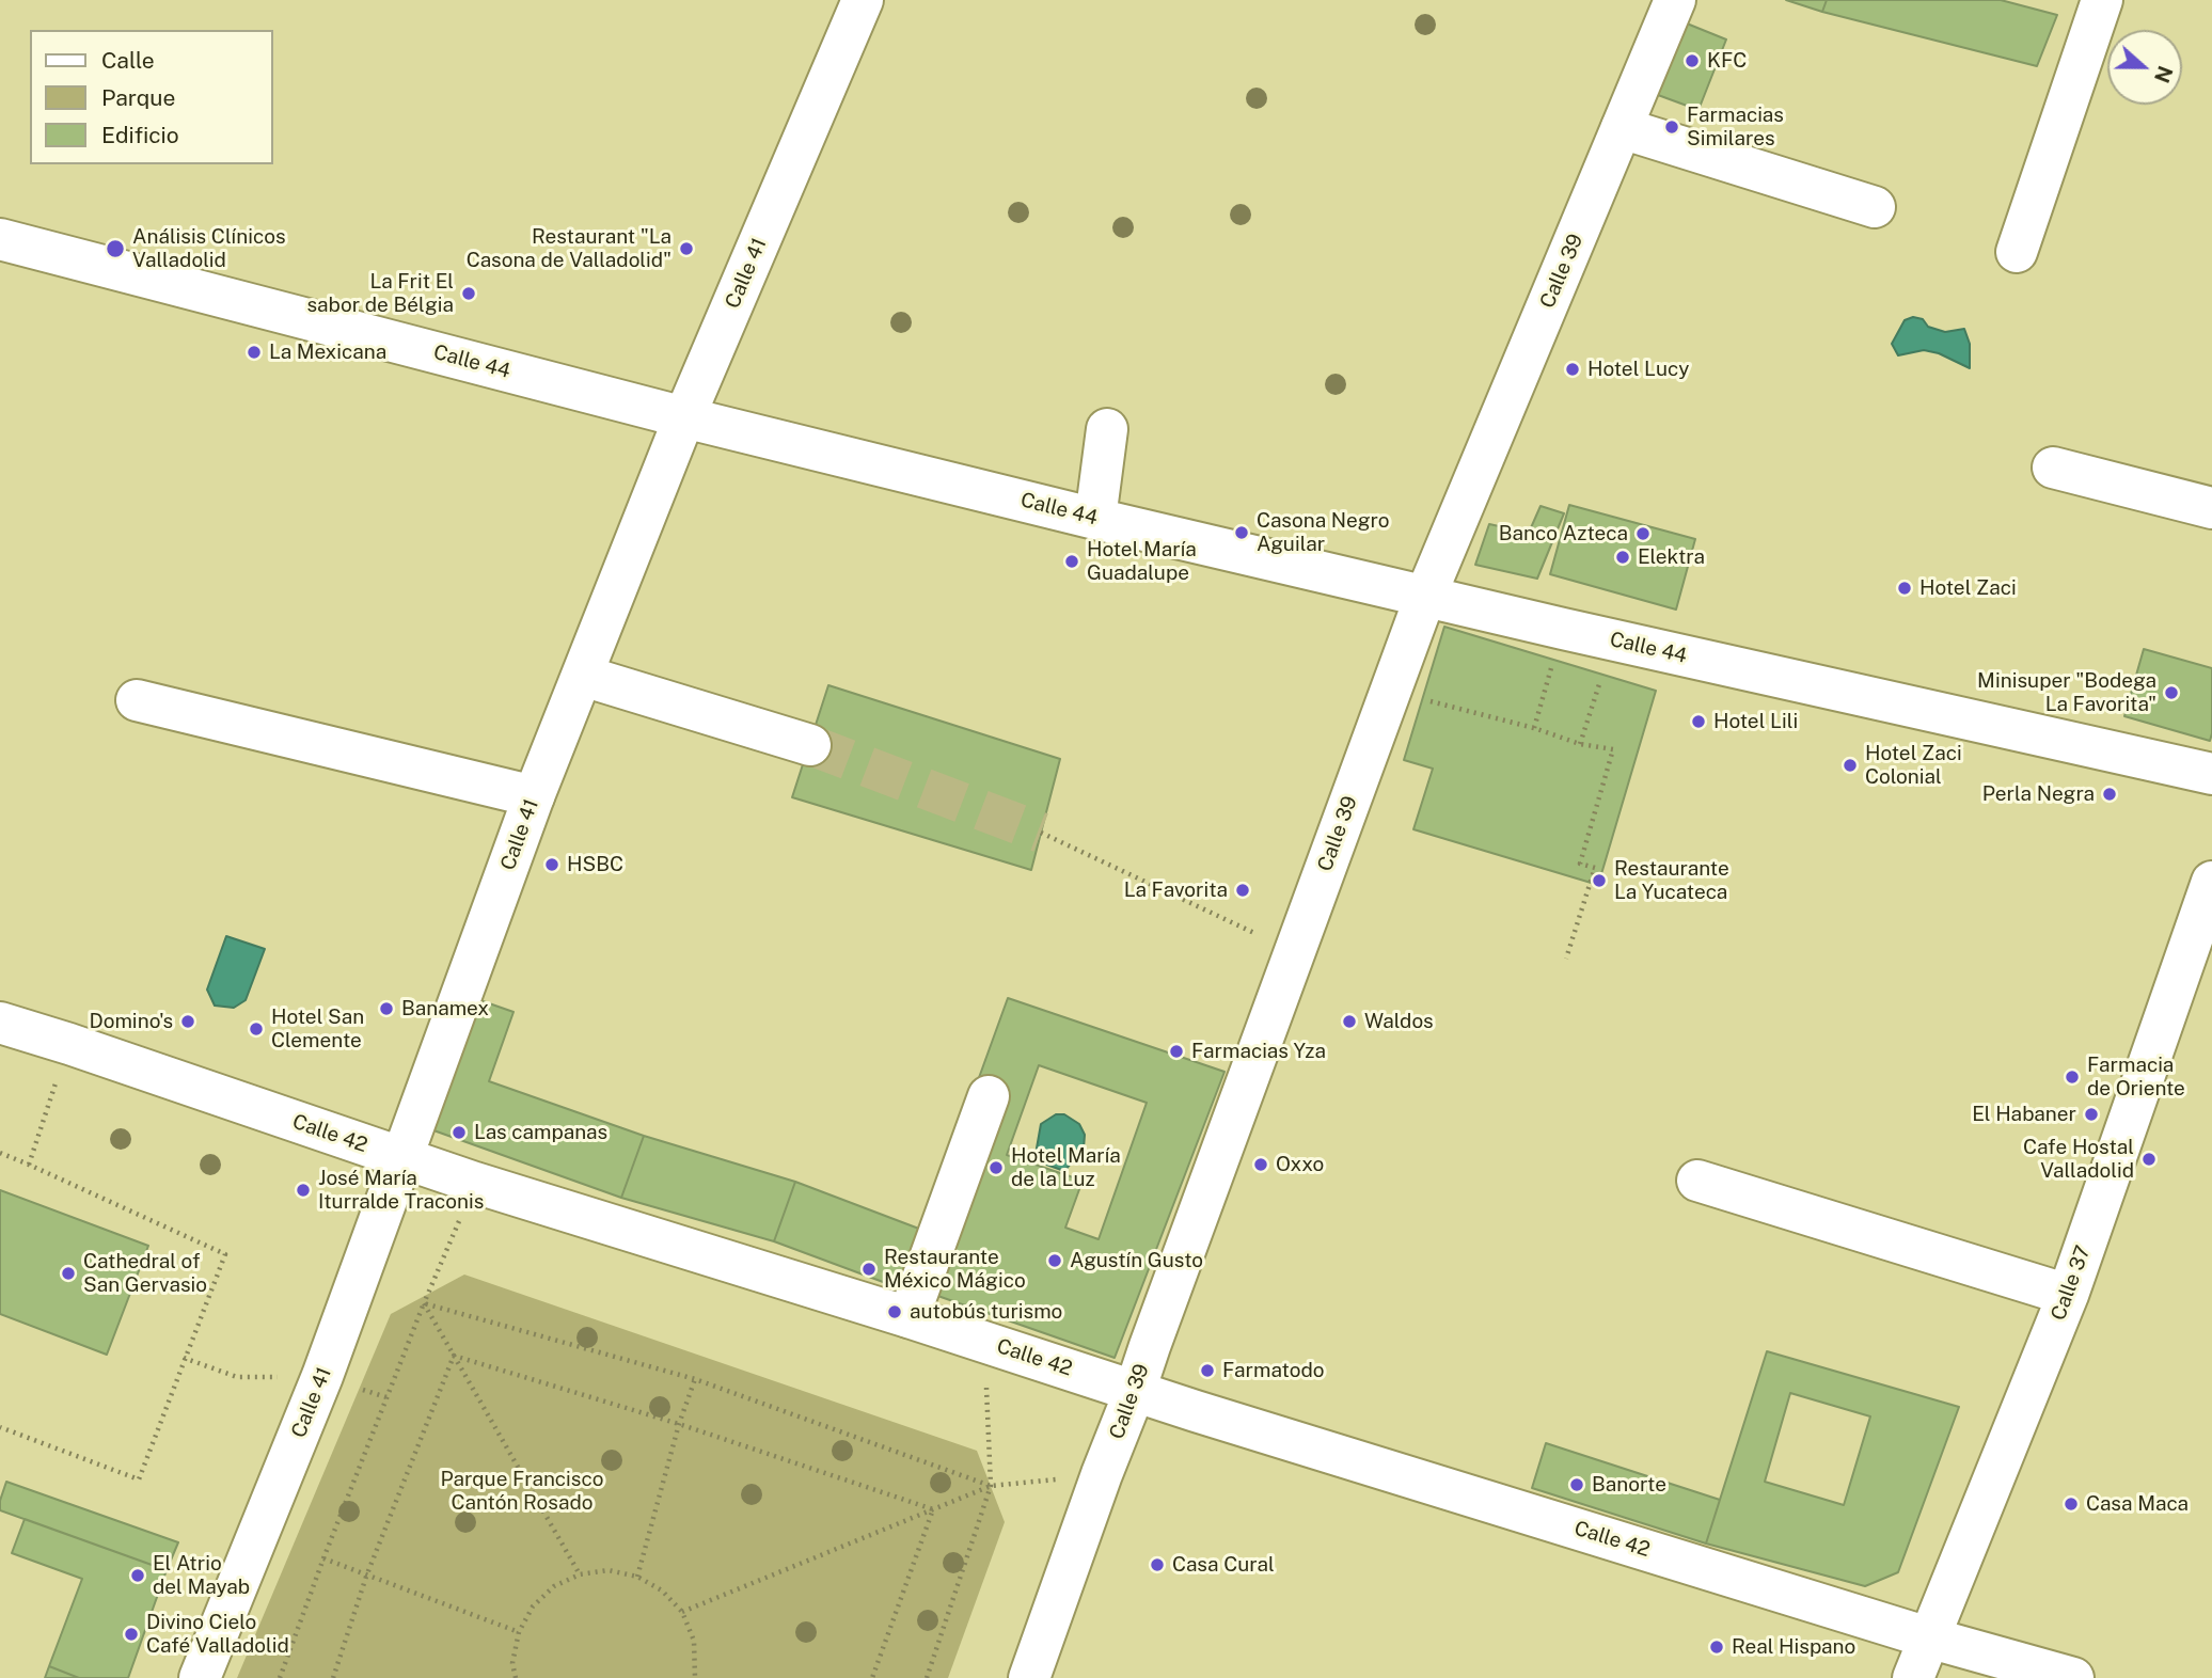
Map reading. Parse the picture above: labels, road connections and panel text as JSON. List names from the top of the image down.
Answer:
{
  "streets": {
    "main road": [
      "Calle 39",
      "Calle 41",
      "Calle 44",
      "Calle 42",
      "Calle 37"
    ]
  },
  "crossings": [
    ["Calle 39", "Calle 44"],
    ["Calle 39", "Calle 42"],
    ["Calle 41", "Calle 44"],
    ["Calle 41", "Calle 42"],
    ["Calle 42", "Calle 37"]
  ],
  "parks": ["Parque Francisco Cantón Rosado"],
  "places": [
    "KFC",
    "Farmacias Similares",
    "Análisis Clínicos Valladolid",
    "Restaurant \"La Casona de Valladolid\"",
    "La Frit El sabor de Bélgia",
    "La Mexicana",
    "Hotel Lucy",
    "Casona Negro Aguilar",
    "Banco Azteca",
    "Elektra",
    "Hotel María Guadalupe",
    "Hotel Zaci",
    "Minisuper \"Bodega La Favorita\"",
    "Hotel Lili",
    "Hotel Zaci Colonial",
    "Perla Negra",
    "HSBC",
    "Restaurante La Yucateca",
    "La Favorita",
    "Banamex",
    "Domino's",
    "Waldos",
    "Hotel San Clemente",
    "Farmacias Yza",
    "Farmacia de Oriente",
    "El Habaner",
    "Las campanas",
    "Cafe Hostal Valladolid",
    "Oxxo",
    "Hotel María de la Luz",
    "José María Iturralde Traconis",
    "Agustín Gusto",
    "Restaurante México Mágico",
    "Cathedral of San Gervasio",
    "autobús turismo",
    "Farmatodo",
    "Banorte",
    "Casa Maca",
    "Casa Cural",
    "El Atrio del Mayab",
    "Divino Cielo Café Valladolid",
    "Real Hispano"
  ],
  "legend": ["Calle", "Parque", "Edificio"],
  "north": "right"
}
